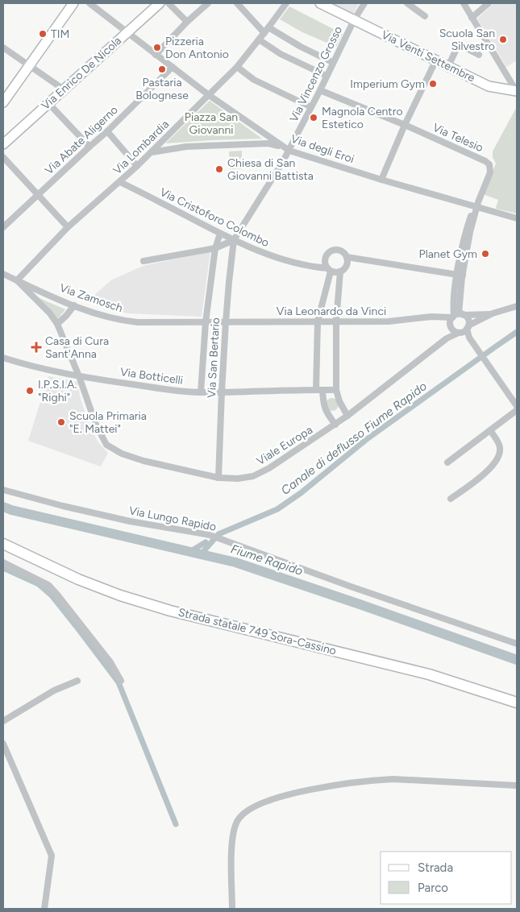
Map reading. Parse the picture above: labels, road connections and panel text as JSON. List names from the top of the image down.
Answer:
{
  "streets": {
    "highway": ["Strada statale 749 Sora-Cassino"],
    "main road": ["Via Venti Settembre", "Via Enrico De Nicola"],
    "street": [
      "Via Vincenzo Grosso",
      "Via Telesio",
      "Via Abate Aligerno",
      "Via Lombardia",
      "Via degli Eroi",
      "Via Cristoforo Colombo",
      "Via Zamosch",
      "Via Leonardo da Vinci",
      "Via San Bertario",
      "Via Botticelli",
      "Viale Europa",
      "Via Lungo Rapido"
    ]
  },
  "crossings": [
    ["Via Venti Settembre", "Via Vincenzo Grosso"],
    ["Via Vincenzo Grosso", "Via Telesio"],
    ["Via Vincenzo Grosso", "Via degli Eroi"],
    ["Via Vincenzo Grosso", "Via Cristoforo Colombo"],
    ["Via Vincenzo Grosso", "Via San Bertario"],
    ["Via Telesio", "Via degli Eroi"],
    ["Via Telesio", "Via Leonardo da Vinci"],
    ["Via Telesio", "Viale Europa"],
    ["Via Lombardia", "Via Cristoforo Colombo"],
    ["Via Lombardia", "Via Zamosch"],
    ["Via Cristoforo Colombo", "Via San Bertario"],
    ["Via Zamosch", "Via Leonardo da Vinci"],
    ["Via Zamosch", "Via San Bertario"],
    ["Via Leonardo da Vinci", "Via San Bertario"],
    ["Via Leonardo da Vinci", "Viale Europa"],
    ["Via San Bertario", "Via Botticelli"],
    ["Via San Bertario", "Viale Europa"],
    ["Via Botticelli", "Viale Europa"]
  ],
  "water": ["Canale di deflusso Fiume Rapido", "Fiume Rapido"],
  "parks": ["Piazza San Giovanni"],
  "places": {
    "other": [
      "TIM",
      "Scuola San Silvestro",
      "Pizzeria Don Antonio",
      "Pastaria Bolognese",
      "Imperium Gym",
      "Magnola Centro Estetico",
      "Chiesa di San Giovanni Battista",
      "Planet Gym",
      "I.P.S.I.A. \"Righi\"",
      "Scuola Primaria \"E. Mattei\""
    ],
    "health": ["Casa di Cura Sant'Anna"]
  },
  "legend": ["Strada", "Parco"]
}
